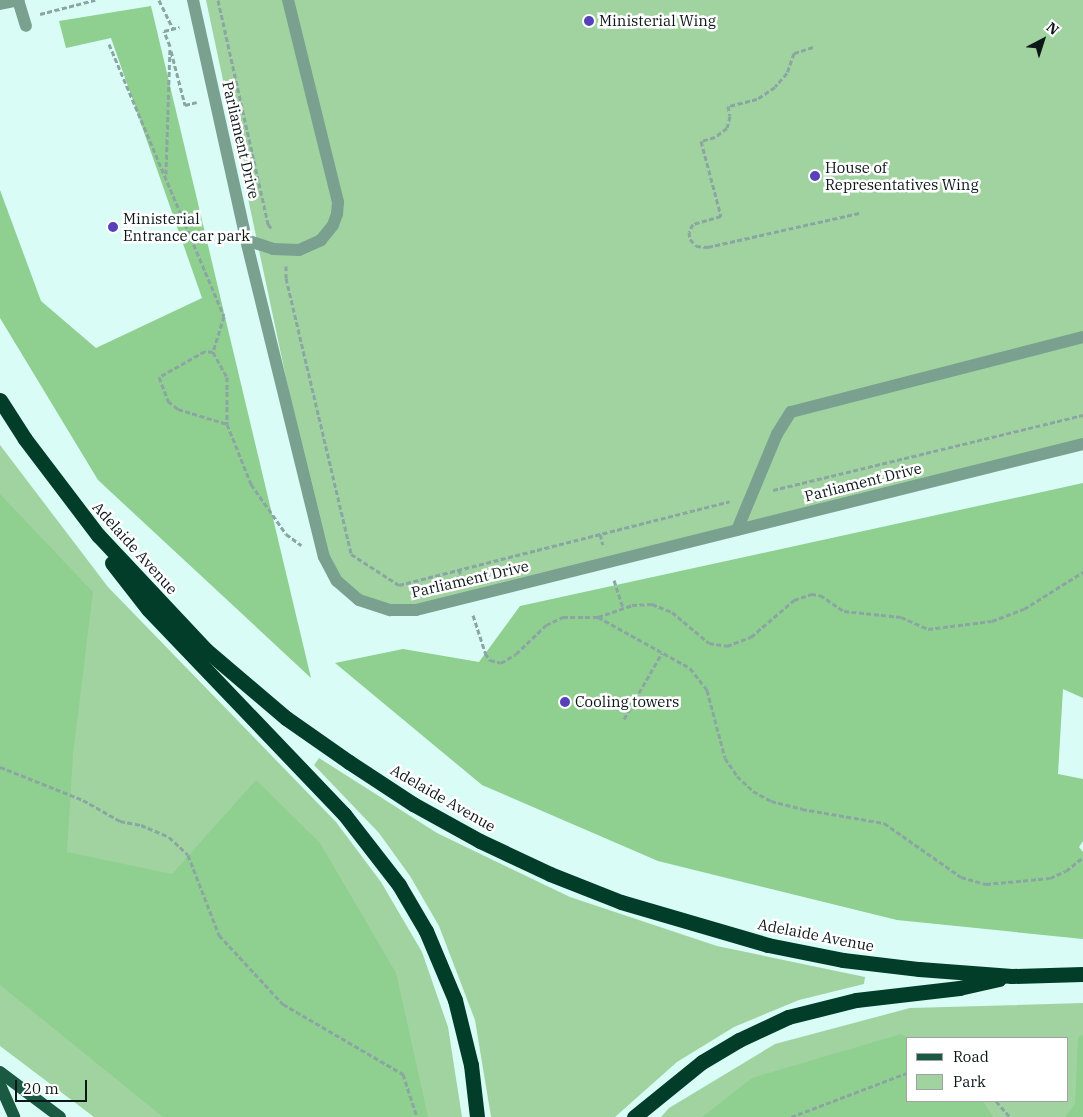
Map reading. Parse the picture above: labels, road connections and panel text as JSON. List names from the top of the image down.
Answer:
{
  "streets": {
    "highway": ["Adelaide Avenue"],
    "street": ["Parliament Drive"]
  },
  "places": [
    "Ministerial Wing",
    "House of Representatives Wing",
    "Ministerial Entrance car park",
    "Cooling towers"
  ],
  "legend": ["Road", "Park"],
  "scale_bar": "20 m",
  "north": "top right"
}
